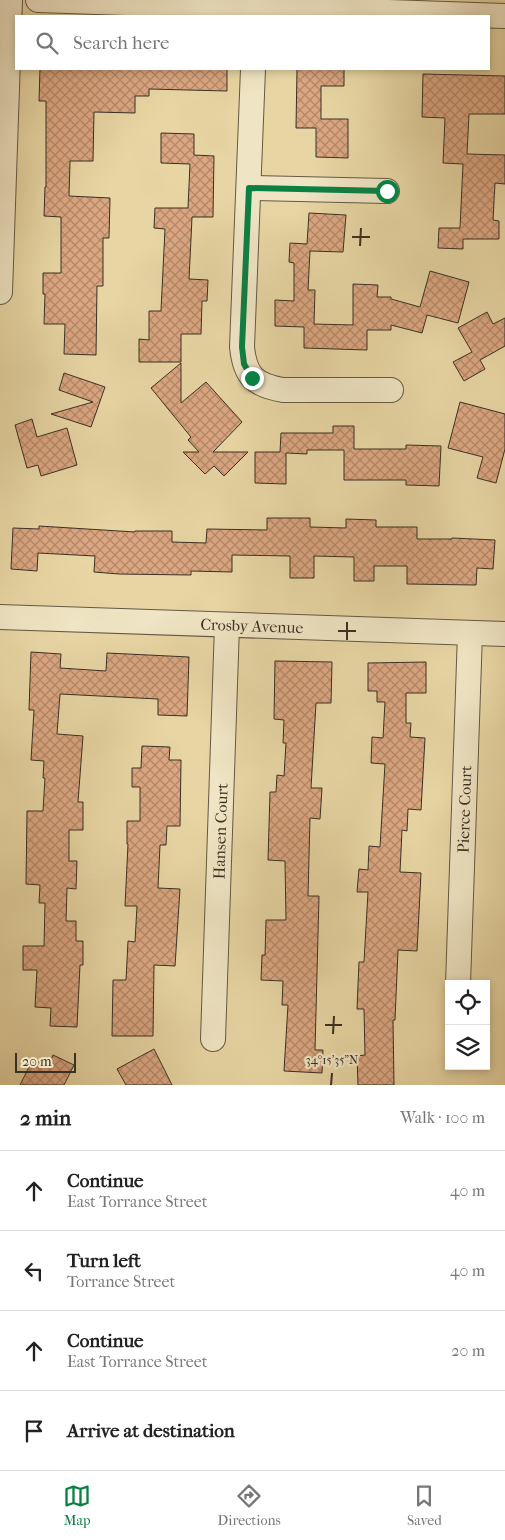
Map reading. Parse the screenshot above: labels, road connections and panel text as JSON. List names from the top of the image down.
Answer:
{
  "streets": {
    "street": ["Crosby Avenue", "Pierce Court", "Hansen Court"]
  },
  "crossings": [
    ["Crosby Avenue", "Pierce Court"],
    ["Crosby Avenue", "Hansen Court"]
  ],
  "scale_bar": "20 m",
  "page": {
    "search": "Search here",
    "scale": "20 m",
    "heading": ["2 min", "Walk · 100 m"],
    "list": [
      ["Continue", "East Torrance Street", "40 m"],
      ["Turn left", "Torrance Street", "40 m"],
      ["Continue", "East Torrance Street", "20 m"],
      "Arrive at destination"
    ],
    "nav": ["Map", "Directions", "Saved"]
  },
  "coordinates": ["34°15'35\"N"]
}
